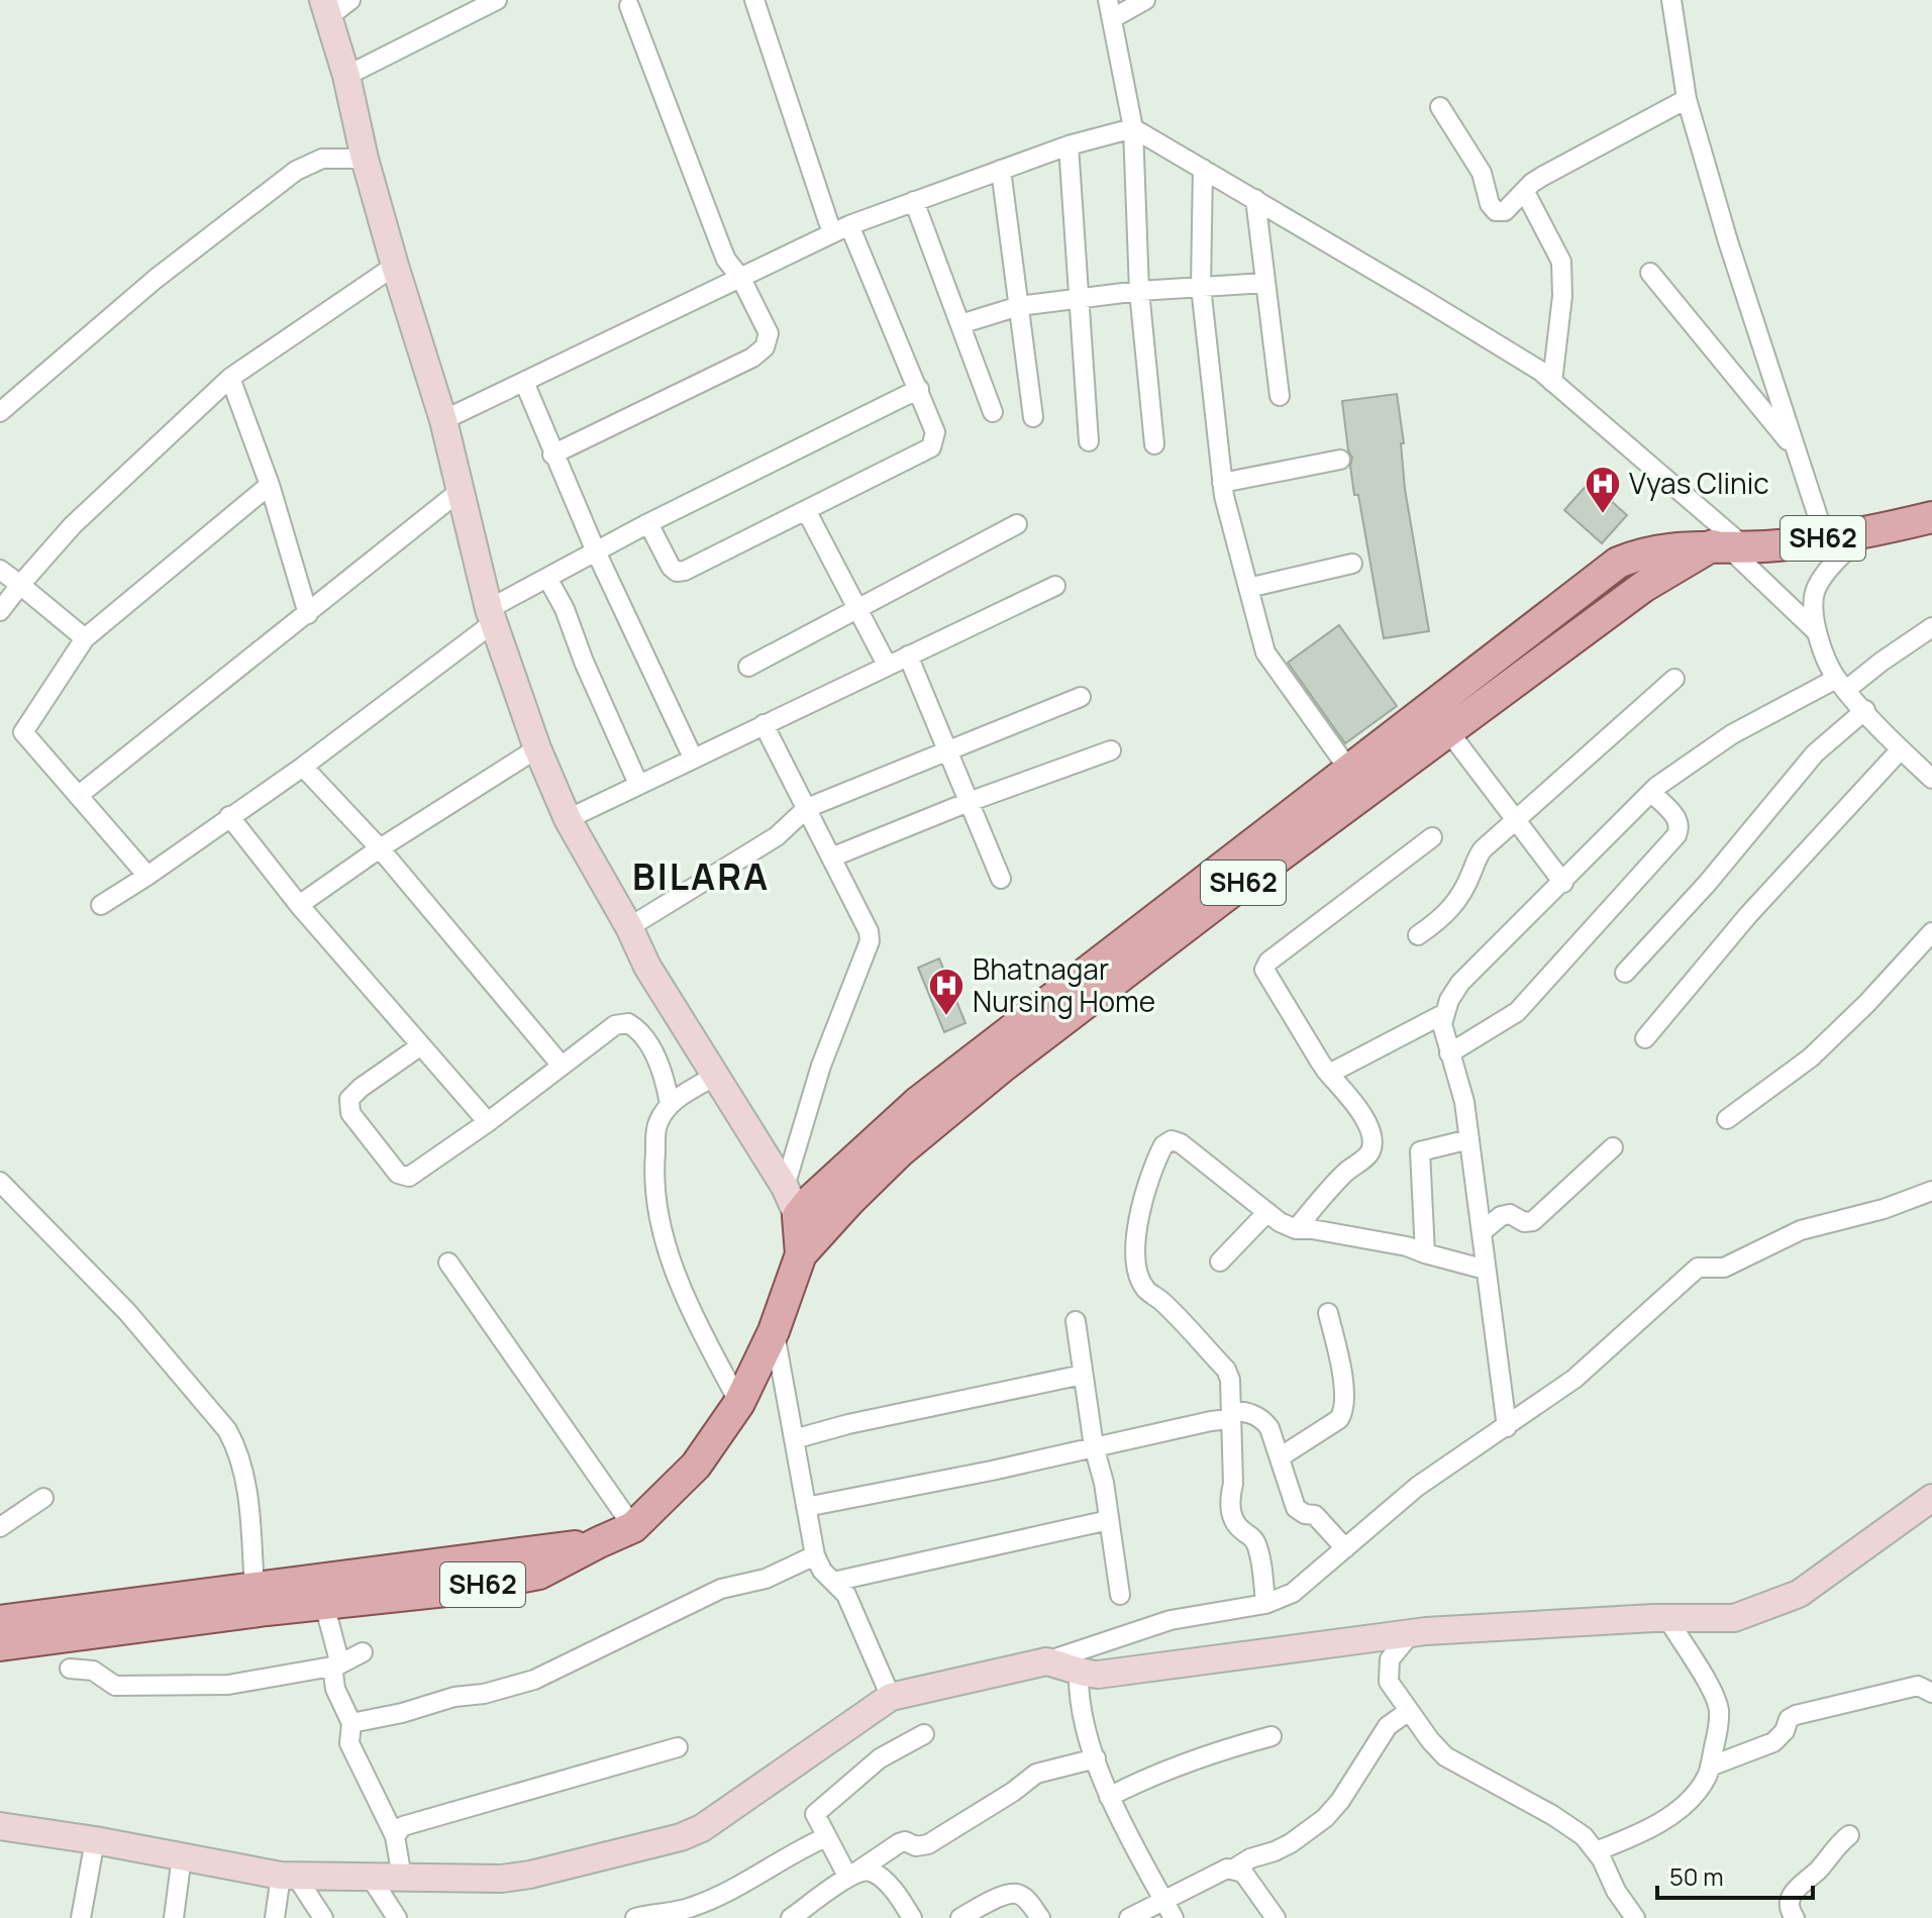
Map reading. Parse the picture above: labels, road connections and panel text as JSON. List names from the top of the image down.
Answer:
{
  "streets": {
    "main road": ["SH62"]
  },
  "districts": ["BILARA"],
  "places": {
    "hospital": ["Vyas Clinic", "Bhatnagar Nursing Home"]
  },
  "scale_bar": "50 m"
}
